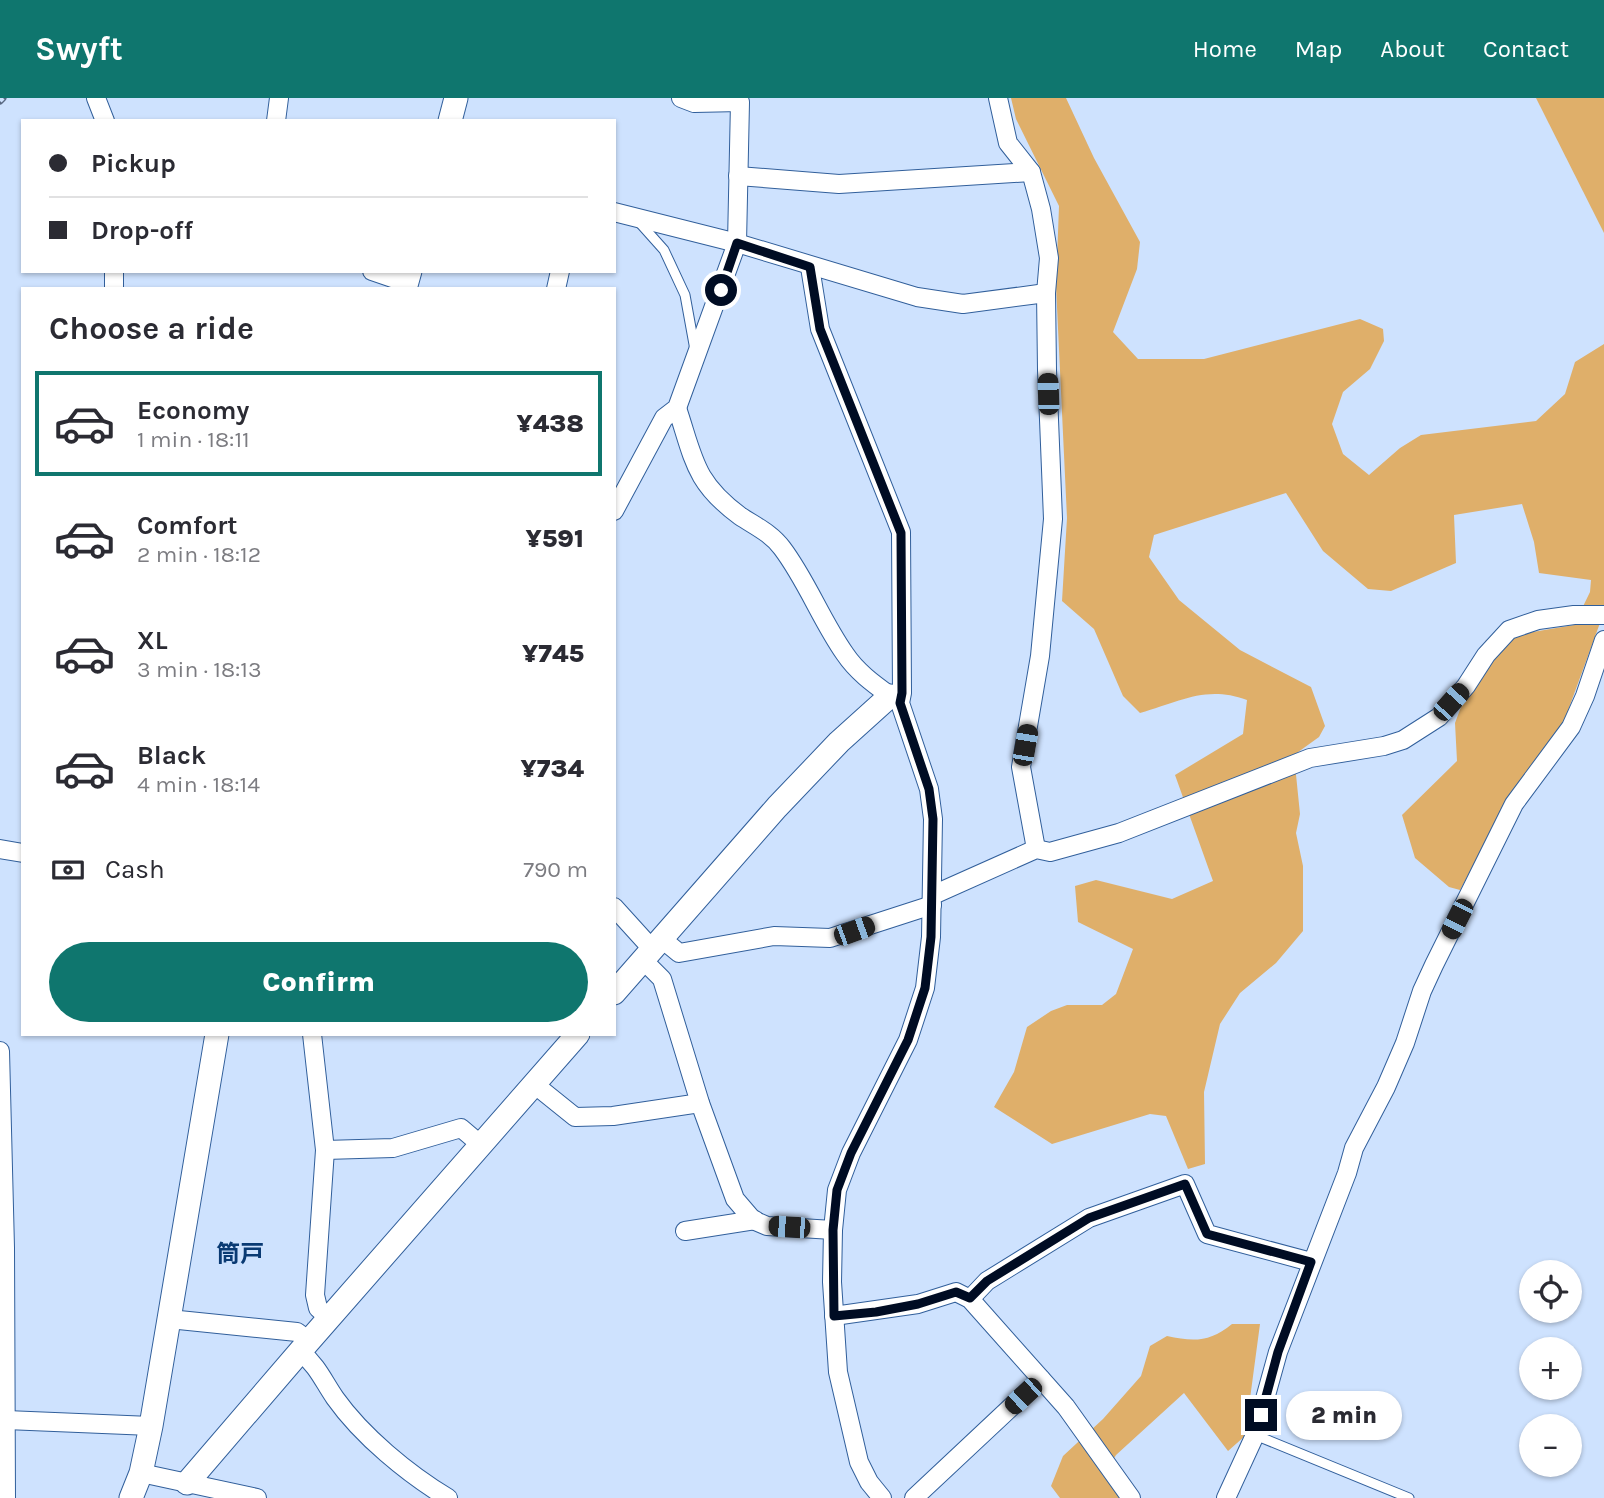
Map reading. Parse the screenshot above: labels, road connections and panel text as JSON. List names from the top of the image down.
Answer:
{
  "districts": ["筒戸"],
  "page": {
    "header": "Swyft",
    "nav": [
      "Home",
      "Map",
      "About",
      "Contact"
    ],
    "banner": ["Pickup", "Drop-off"],
    "heading": "Choose a ride",
    "list": [
      {
        "name": "Economy",
        "note": "1 min · 18:11",
        "value": "¥438"
      },
      {
        "name": "Comfort",
        "note": "2 min · 18:12",
        "value": "¥591"
      },
      {
        "name": "XL",
        "note": "3 min · 18:13",
        "value": "¥745"
      },
      {
        "name": "Black",
        "note": "4 min · 18:14",
        "value": "¥734"
      }
    ],
    "pay": ["Cash", "790 m"],
    "buttons": "Confirm",
    "map_buttons": ["+", "−"],
    "bubble": "2 min"
  }
}
